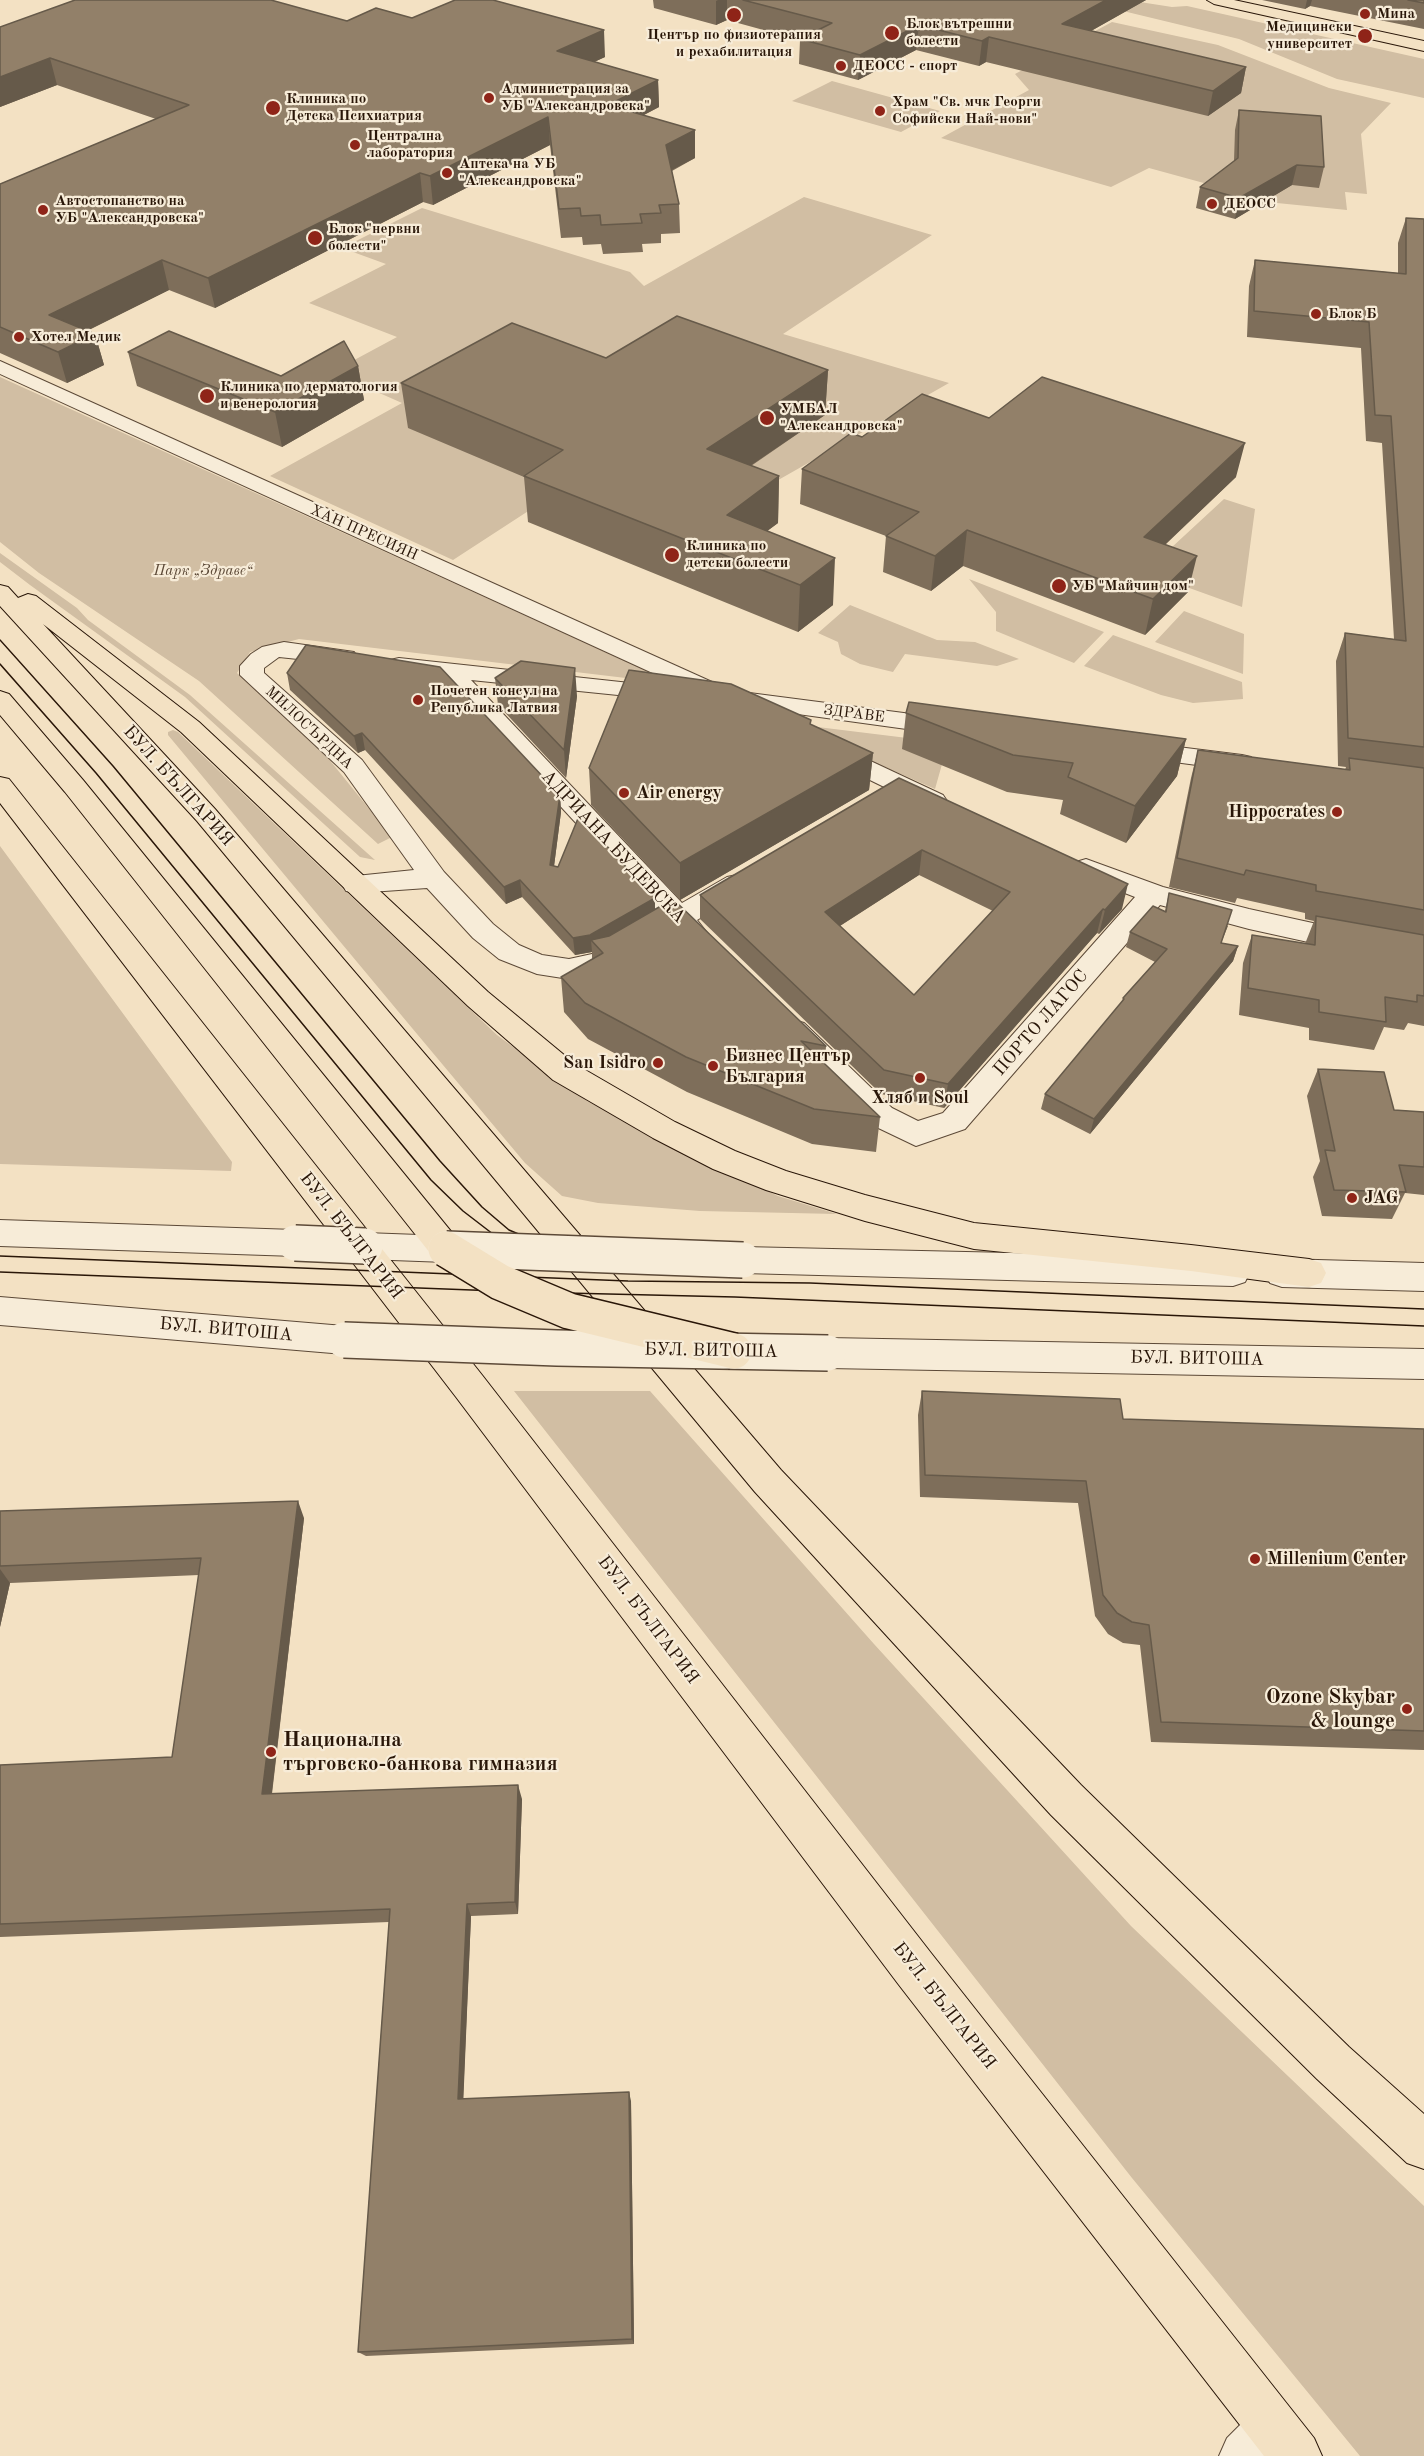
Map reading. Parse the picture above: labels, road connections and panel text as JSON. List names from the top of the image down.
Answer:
{
  "streets": {
    "main road": ["БУЛ. БЪЛГАРИЯ"],
    "street": [
      "ХАН ПРЕСИЯН",
      "ЗДРАВЕ",
      "МИЛОСЪРДНА",
      "АДРИАНА БУДЕВСКА",
      "ПОРТО ЛАГОС",
      "БУЛ. ВИТОША"
    ]
  },
  "crossings": [
    ["ХАН ПРЕСИЯН", "ЗДРАВЕ"],
    ["ЗДРАВЕ", "МИЛОСЪРДНА"],
    ["ЗДРАВЕ", "АДРИАНА БУДЕВСКА"],
    ["МИЛОСЪРДНА", "АДРИАНА БУДЕВСКА"]
  ],
  "parks": ["Парк „Здраве“"],
  "places": [
    "Мина",
    "Център по физиотерапия и рехабилитация",
    "Блок вътрешни болести",
    "Медицински университет",
    "ДЕОСС - спорт",
    "Администрация за УБ \"Александровска\"",
    "Клиника по Детска Психиатрия",
    "Храм \"Св. мчк Георги Софийски Най-нови\"",
    "Централна лаборатория",
    "Аптека на УБ \"Александровска\"",
    "ДЕОСС",
    "Автостопанство на УБ \"Александровска\"",
    "Блок \"нервни болести\"",
    "Блок Б",
    "Хотел Медик",
    "Клиника по дерматология и венерология",
    "УМБАЛ \"Александровска\"",
    "Клиника по детски болести",
    "УБ \"Майчин дом\"",
    "Почетен консул на Република Латвия",
    "Air energy",
    "Hippocrates",
    "San Isidro",
    "Бизнес Център България",
    "Хляб и Soul",
    "JAG",
    "Millenium Center",
    "Ozone Skybar & lounge",
    "Национална търговско-банкова гимназия"
  ]
}
